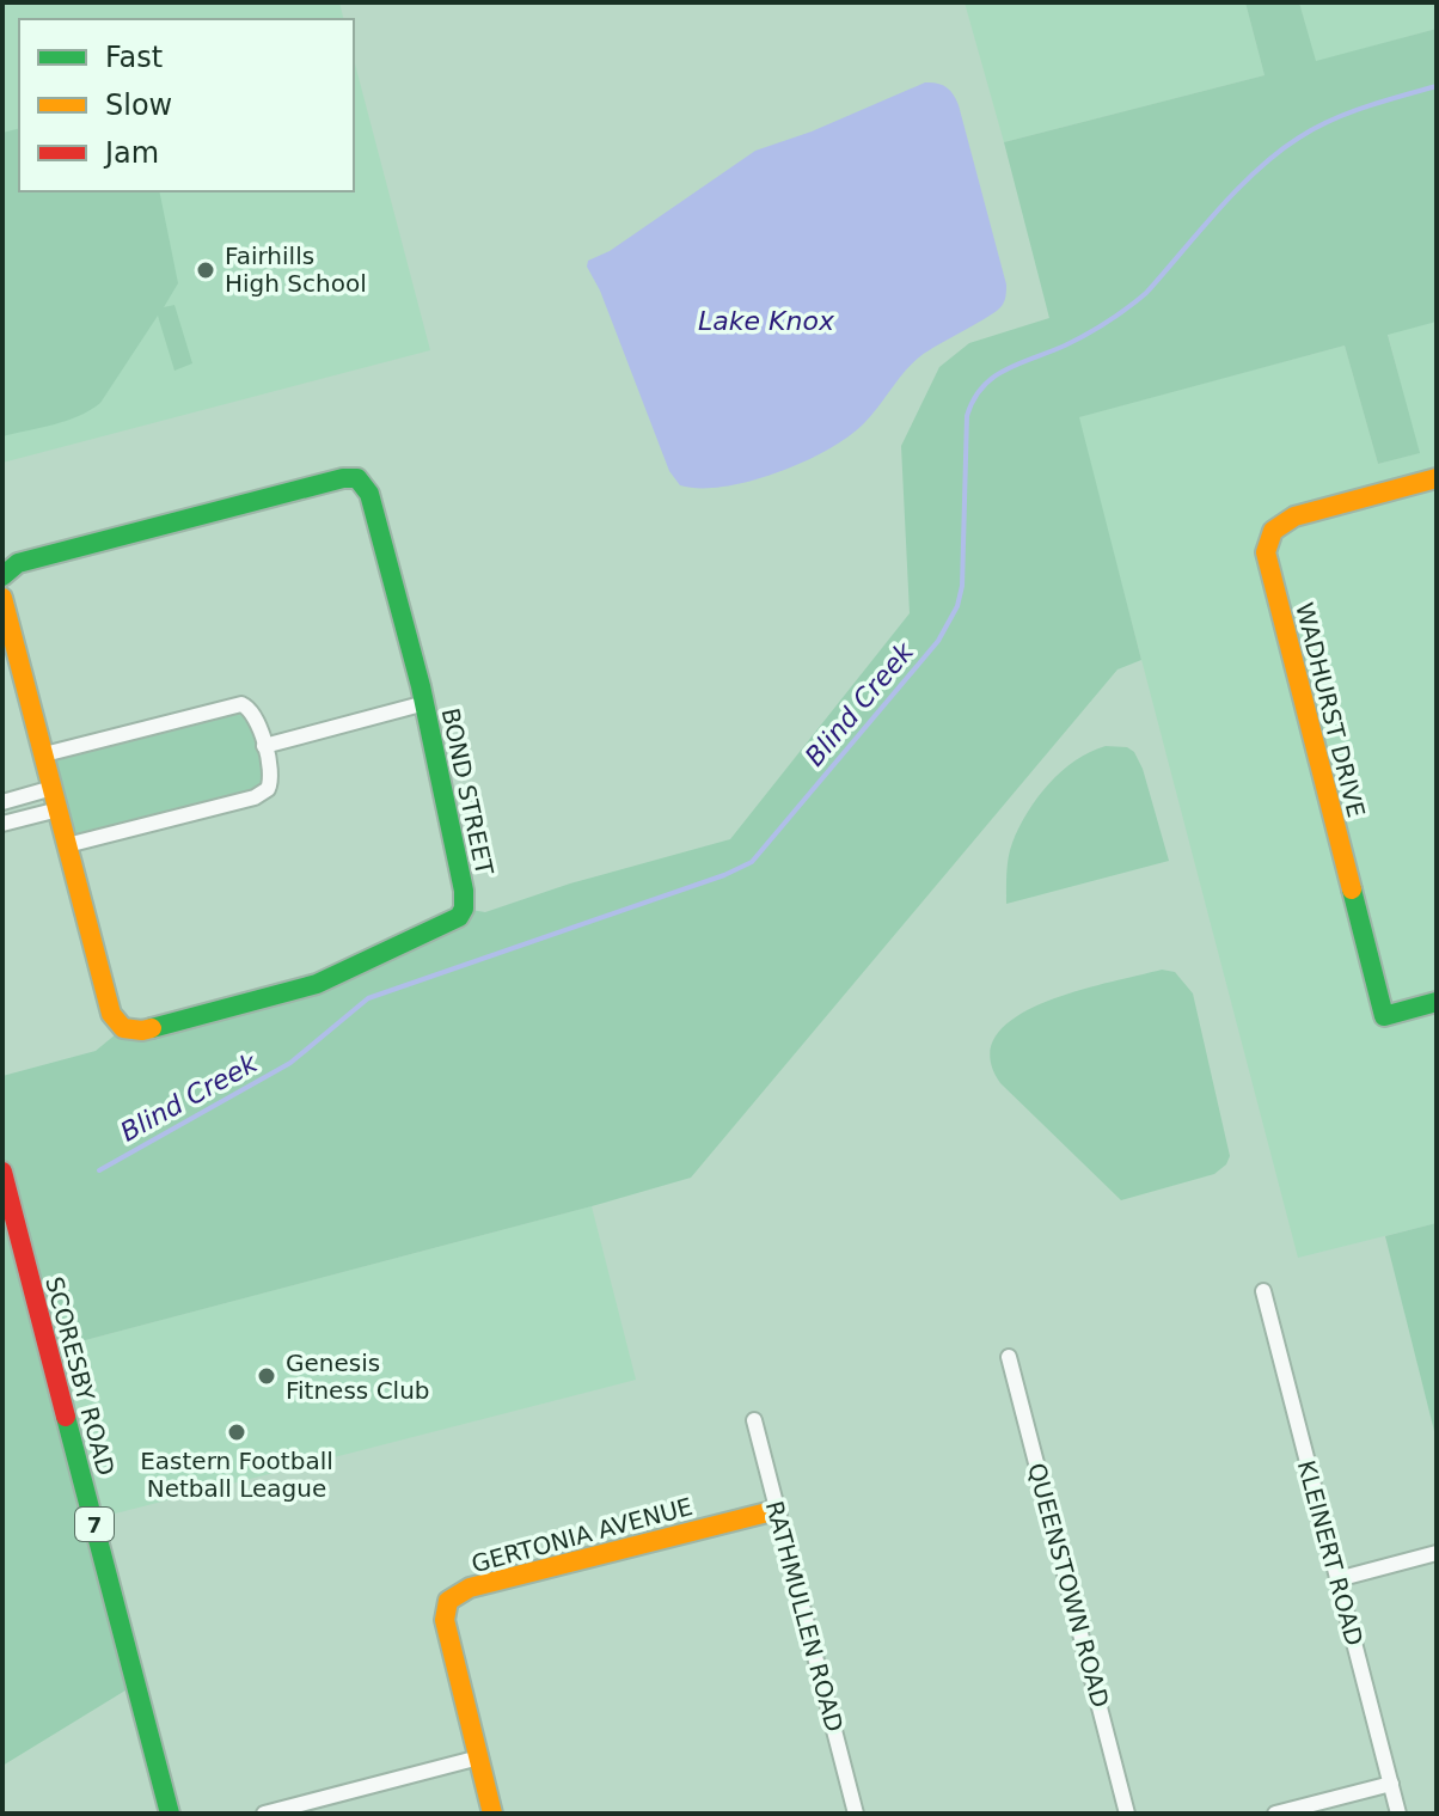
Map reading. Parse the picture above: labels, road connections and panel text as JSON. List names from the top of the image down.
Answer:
{
  "streets": {
    "street": [
      "WADHURST DRIVE",
      "BOND STREET",
      "SCORESBY ROAD",
      "7",
      "GERTONIA AVENUE",
      "KLEINERT ROAD",
      "QUEENSTOWN ROAD",
      "RATHMULLEN ROAD"
    ]
  },
  "crossings": [
    ["GERTONIA AVENUE", "RATHMULLEN ROAD"]
  ],
  "water": ["Lake Knox", "Blind Creek"],
  "places": ["Fairhills High School", "Genesis Fitness Club", "Eastern Football Netball League"],
  "legend": ["Fast", "Slow", "Jam"]
}
